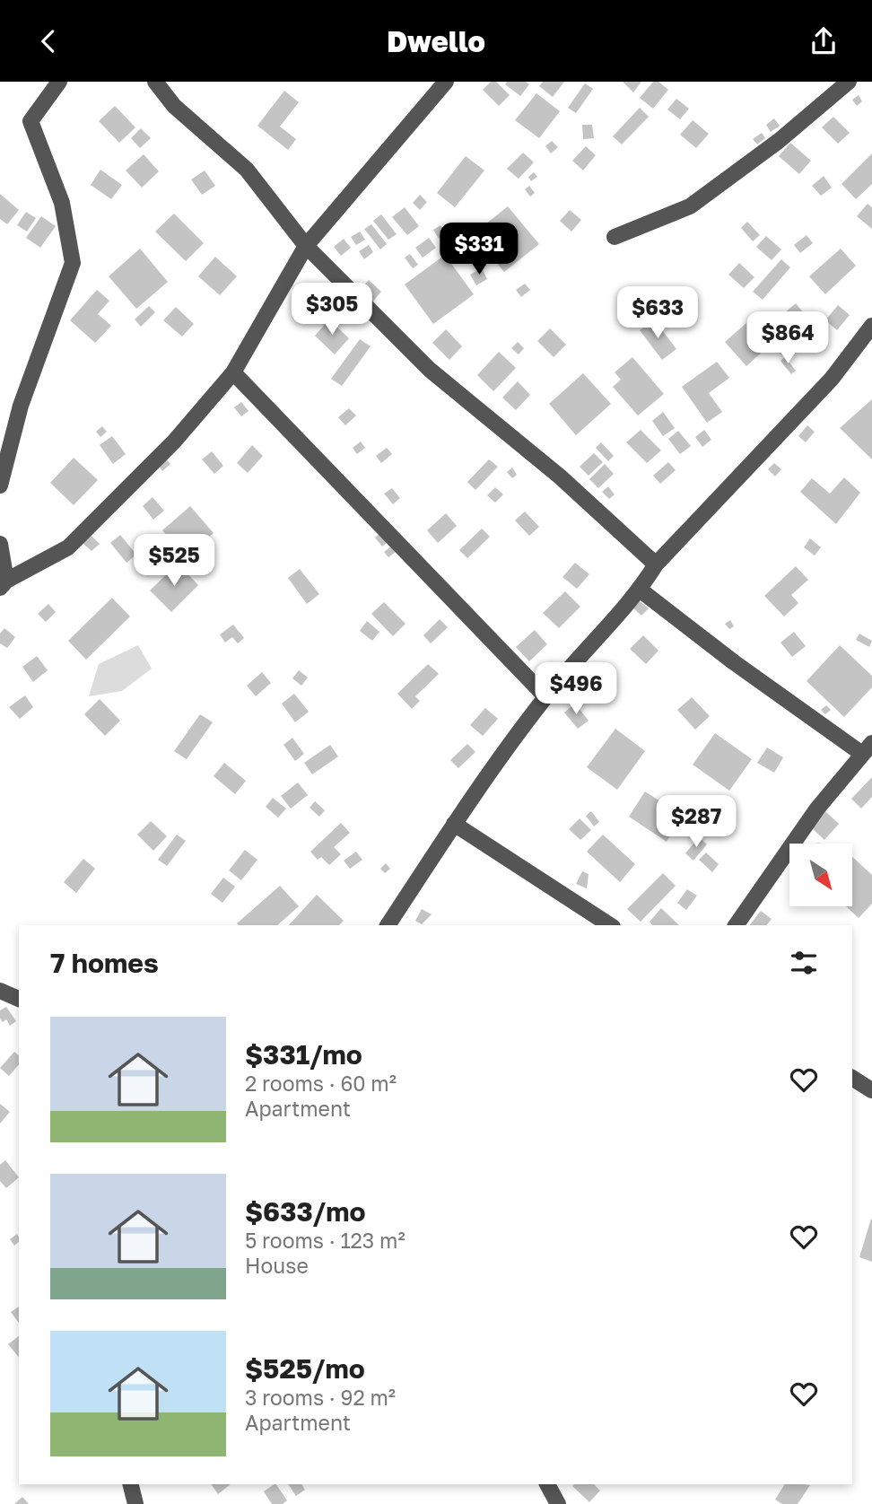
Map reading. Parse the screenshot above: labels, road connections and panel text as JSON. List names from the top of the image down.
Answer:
{
  "north": "bottom right",
  "page": {
    "header": "Dwello",
    "price": [
      "$331",
      "$305",
      "$633",
      "$864",
      "$525",
      "$496",
      "$287"
    ],
    "heading": "7 homes",
    "list": [
      {
        "name": "$331/mo",
        "note": "2 rooms · 60 m² · Apartment"
      },
      {
        "name": "$633/mo",
        "note": "5 rooms · 123 m² · House"
      },
      {
        "name": "$525/mo",
        "note": "3 rooms · 92 m² · Apartment"
      }
    ]
  }
}
